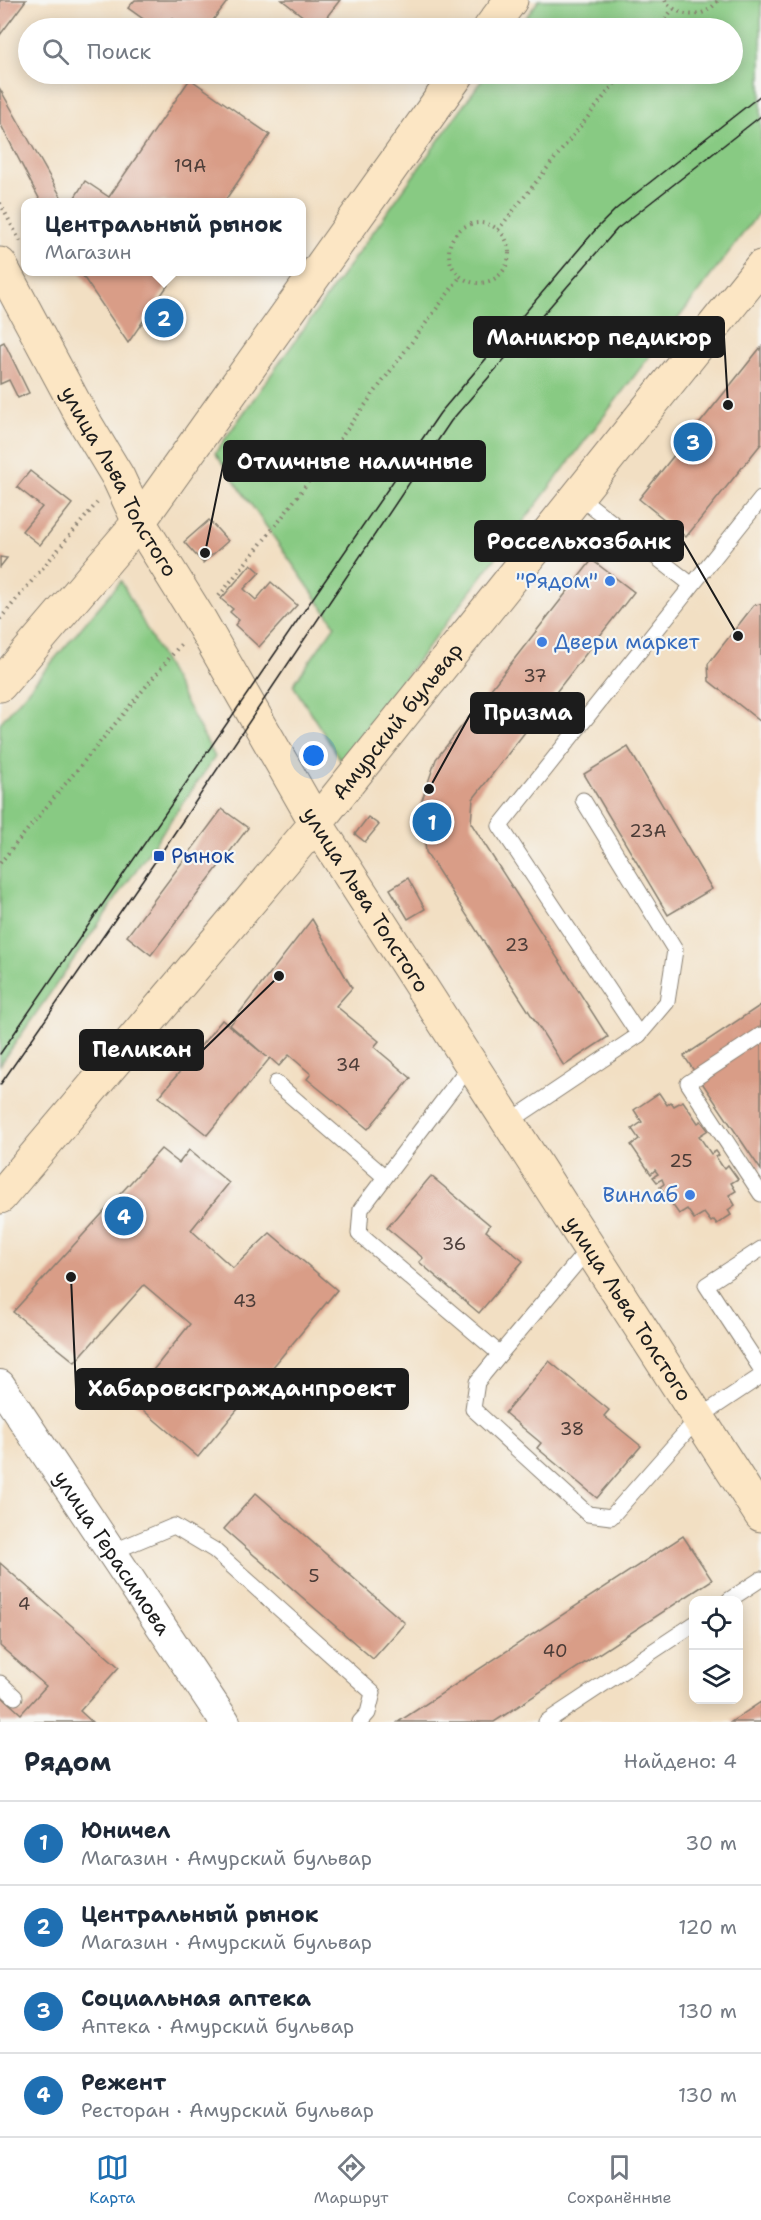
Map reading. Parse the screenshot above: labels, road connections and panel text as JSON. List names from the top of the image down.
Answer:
{
  "streets": {
    "street": ["улица Льва Толстого", "Амурский бульвар", "улица Герасимова"]
  },
  "crossings": [
    ["улица Льва Толстого", "Амурский бульвар"]
  ],
  "places": {
    "other": [
      "Маникюр педикюр",
      "Отличные наличные",
      "\"Рядом\"",
      "Россельхозбанк",
      "Двери маркет",
      "Призма",
      "Пеликан",
      "Винлаб",
      "Хабаровскгражданпроект"
    ],
    "transit": ["Рынок"]
  },
  "house_numbers": [
    "19А",
    "37",
    "23А",
    "23",
    "34",
    "25",
    "36",
    "43",
    "38",
    "5",
    "4",
    "40"
  ],
  "page": {
    "search": "Поиск",
    "popup": ["Центральный рынок", "Магазин"],
    "pins": [
      "2",
      "3",
      "1",
      "4"
    ],
    "heading": ["Рядом", "Найдено: 4"],
    "list": [
      {
        "mark": "1",
        "name": "Юничел",
        "note": "Магазин · Амурский бульвар",
        "value": "30 m"
      },
      {
        "mark": "2",
        "name": "Центральный рынок",
        "note": "Магазин · Амурский бульвар",
        "value": "120 m"
      },
      {
        "mark": "3",
        "name": "Социальная аптека",
        "note": "Аптека · Амурский бульвар",
        "value": "130 m"
      },
      {
        "mark": "4",
        "name": "Режент",
        "note": "Ресторан · Амурский бульвар",
        "value": "130 m"
      }
    ],
    "nav": ["Карта", "Маршрут", "Сохранённые"]
  }
}
